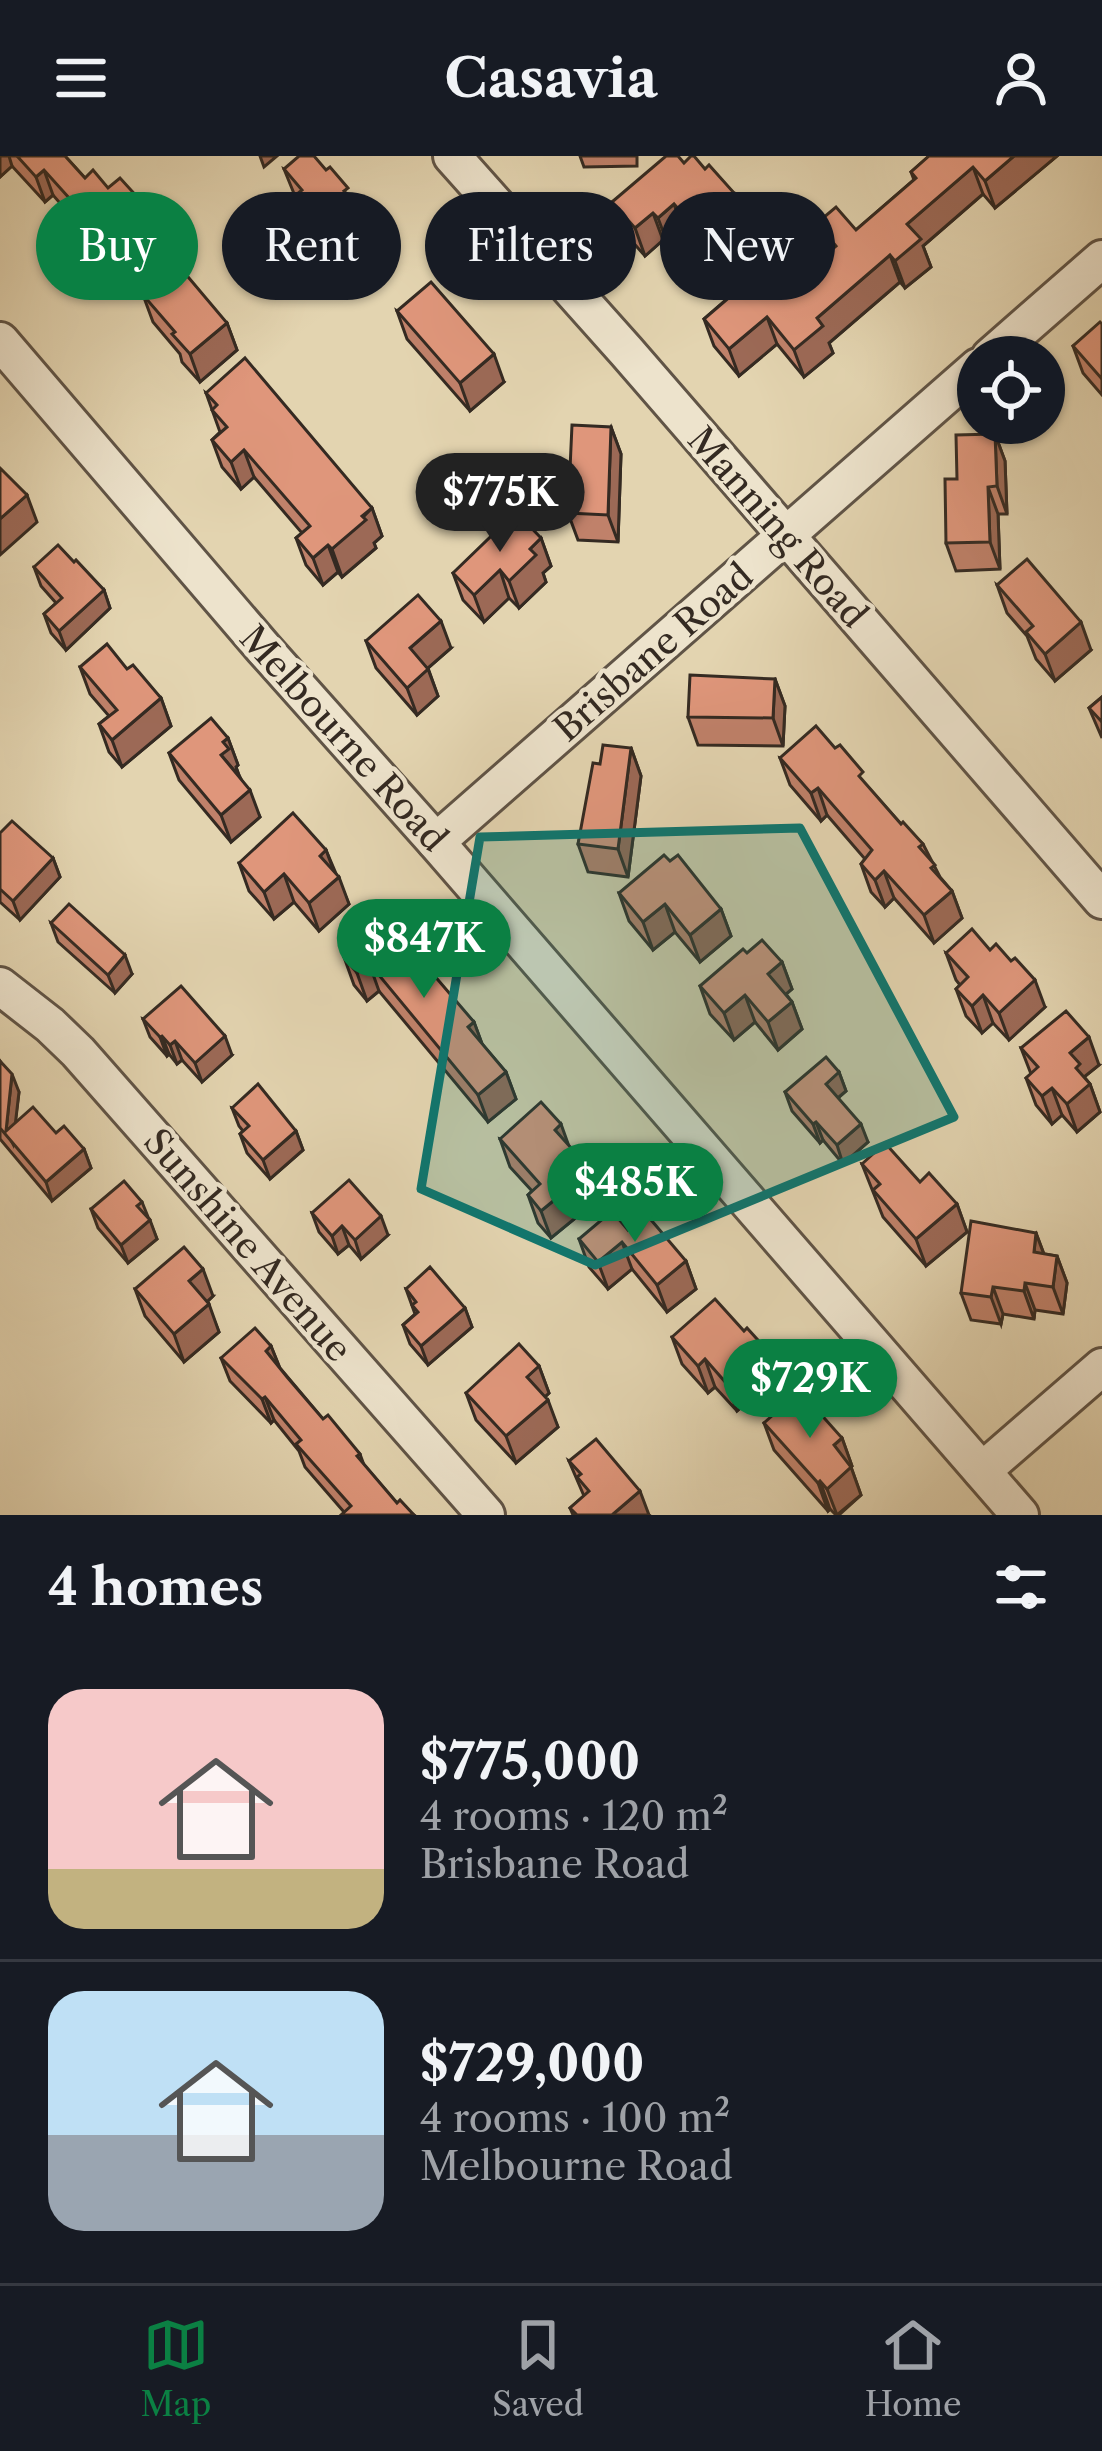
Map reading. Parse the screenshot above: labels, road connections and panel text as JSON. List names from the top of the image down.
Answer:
{
  "streets": {
    "street": [
      "Manning Road",
      "Brisbane Road",
      "Melbourne Road",
      "Sunshine Avenue"
    ]
  },
  "crossings": [
    ["Manning Road", "Brisbane Road"],
    ["Brisbane Road", "Melbourne Road"]
  ],
  "page": {
    "header": "Casavia",
    "chip": [
      "Buy",
      "Rent",
      "Filters",
      "New"
    ],
    "price": [
      "$775K",
      "$847K",
      "$485K",
      "$729K"
    ],
    "heading": "4 homes",
    "list": [
      {
        "name": "$775,000",
        "note": "4 rooms · 120 m² · Brisbane Road"
      },
      {
        "name": "$729,000",
        "note": "4 rooms · 100 m² · Melbourne Road"
      }
    ],
    "tabs": ["Map", "Saved", "Home"]
  }
}
